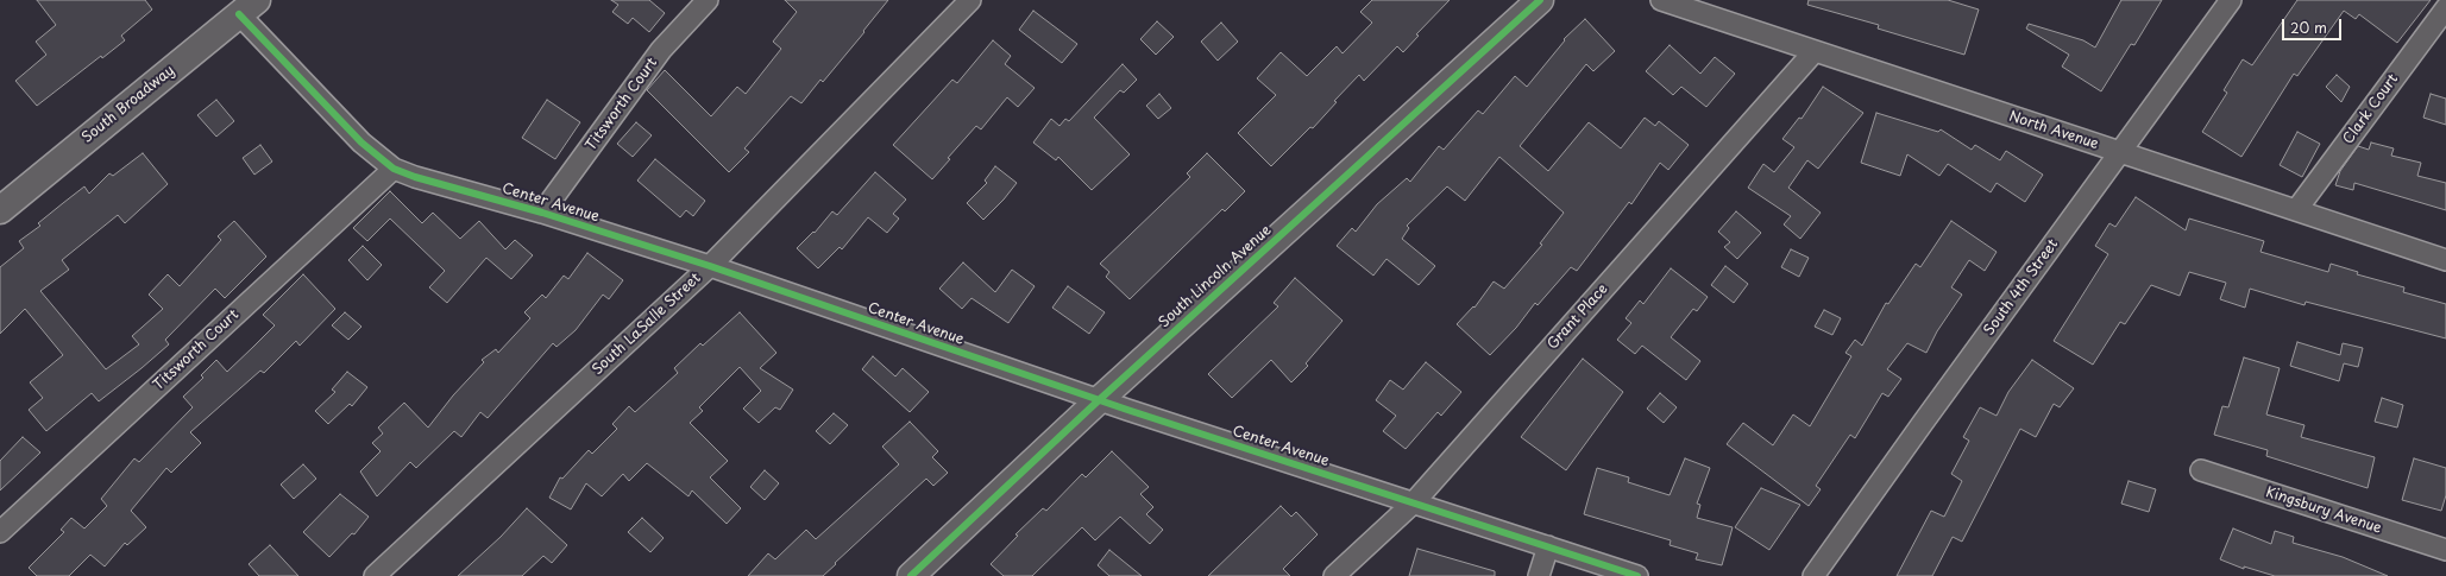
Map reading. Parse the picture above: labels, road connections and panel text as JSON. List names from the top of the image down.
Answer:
{
  "streets": {
    "street": [
      "South Broadway",
      "Titsworth Court",
      "Clark Court",
      "North Avenue",
      "Center Avenue",
      "South Lincoln Avenue",
      "South 4th Street",
      "Grant Place",
      "South LaSalle Street",
      "Kingsbury Avenue"
    ]
  },
  "crossings": [
    ["South Broadway", "Center Avenue"],
    ["Titsworth Court", "Center Avenue"],
    ["Clark Court", "North Avenue"],
    ["North Avenue", "South 4th Street"],
    ["North Avenue", "Grant Place"],
    ["Center Avenue", "South Lincoln Avenue"],
    ["Center Avenue", "Grant Place"],
    ["Center Avenue", "South LaSalle Street"]
  ],
  "scale_bar": "20 m"
}
